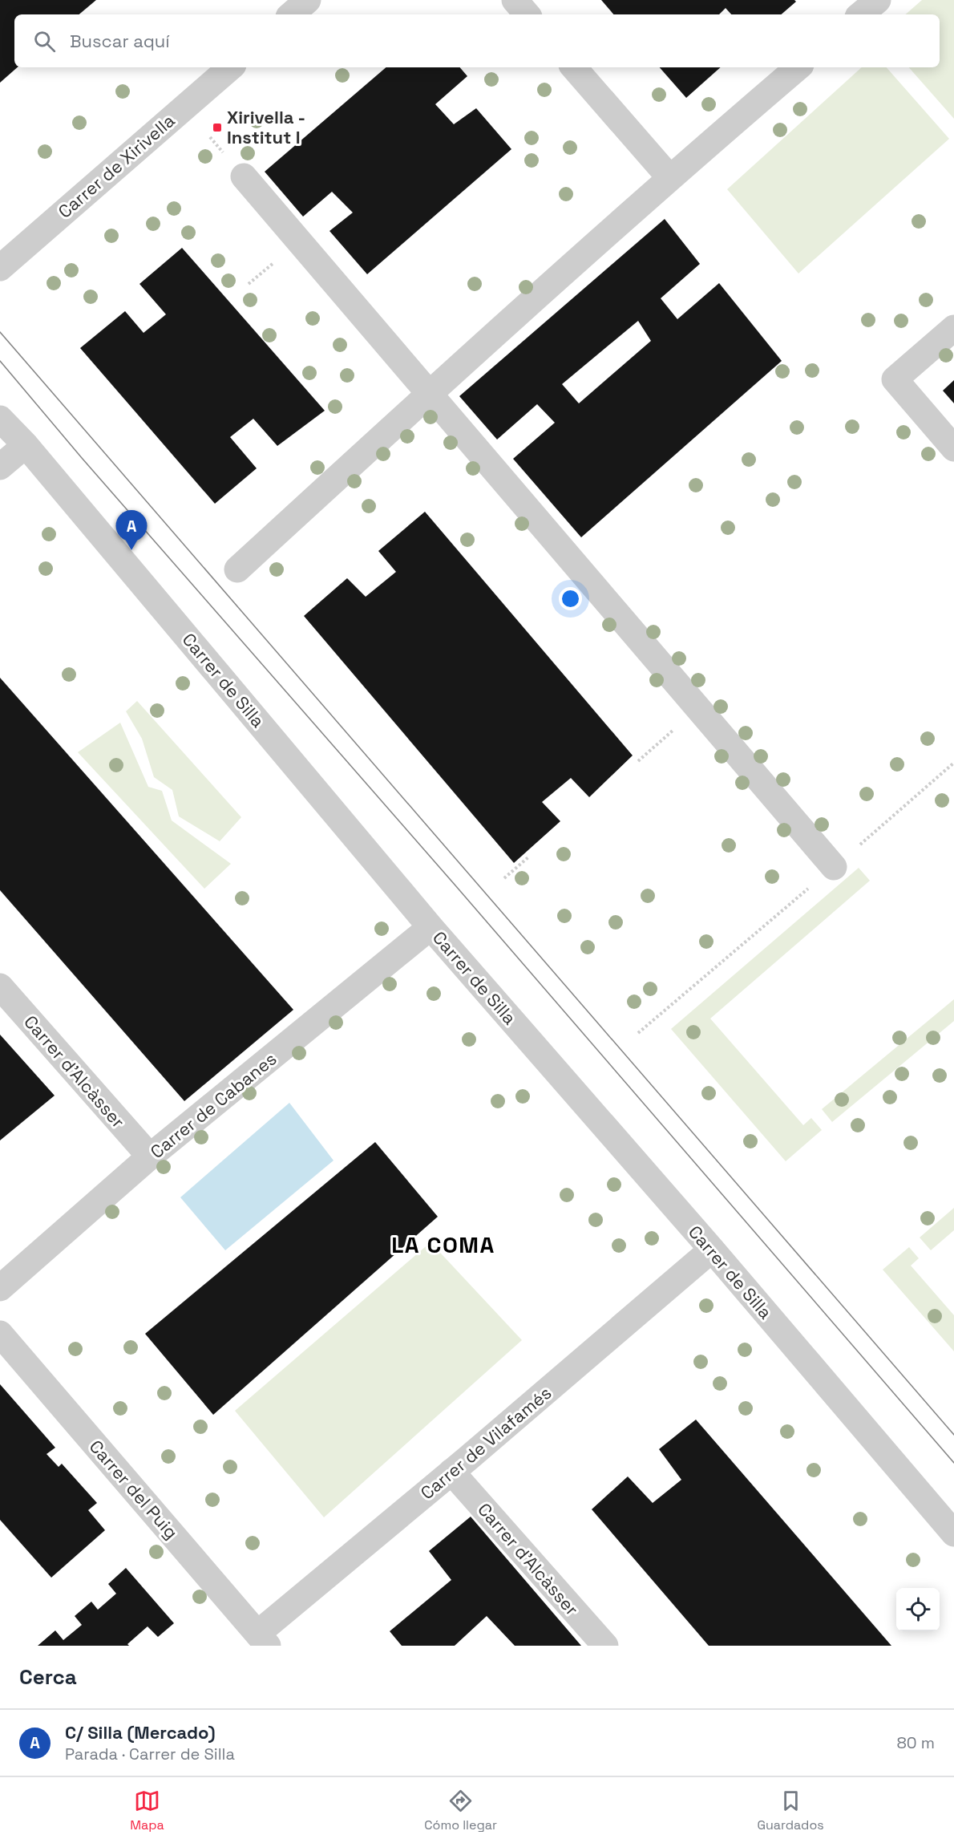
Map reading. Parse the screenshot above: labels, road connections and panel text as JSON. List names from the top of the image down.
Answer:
{
  "streets": {
    "street": [
      "Carrer de Xirivella",
      "Carrer de Silla",
      "Carrer d'Alcàsser",
      "Carrer de Cabanes",
      "Carrer de Vilafamés",
      "Carrer del Puig"
    ]
  },
  "crossings": [
    ["Carrer de Silla", "Carrer de Cabanes"],
    ["Carrer de Silla", "Carrer de Vilafamés"],
    ["Carrer d'Alcàsser", "Carrer de Cabanes"],
    ["Carrer d'Alcàsser", "Carrer de Vilafamés"],
    ["Carrer de Vilafamés", "Carrer del Puig"]
  ],
  "districts": ["LA COMA"],
  "places": {
    "transit": ["Xirivella - Institut I"]
  },
  "page": {
    "search": "Buscar aquí",
    "pins": "A",
    "heading": "Cerca",
    "list": [
      {
        "mark": "A",
        "name": "C/ Silla (Mercado)",
        "note": "Parada · Carrer de Silla",
        "value": "80 m"
      }
    ],
    "nav": ["Mapa", "Cómo llegar", "Guardados"]
  }
}
